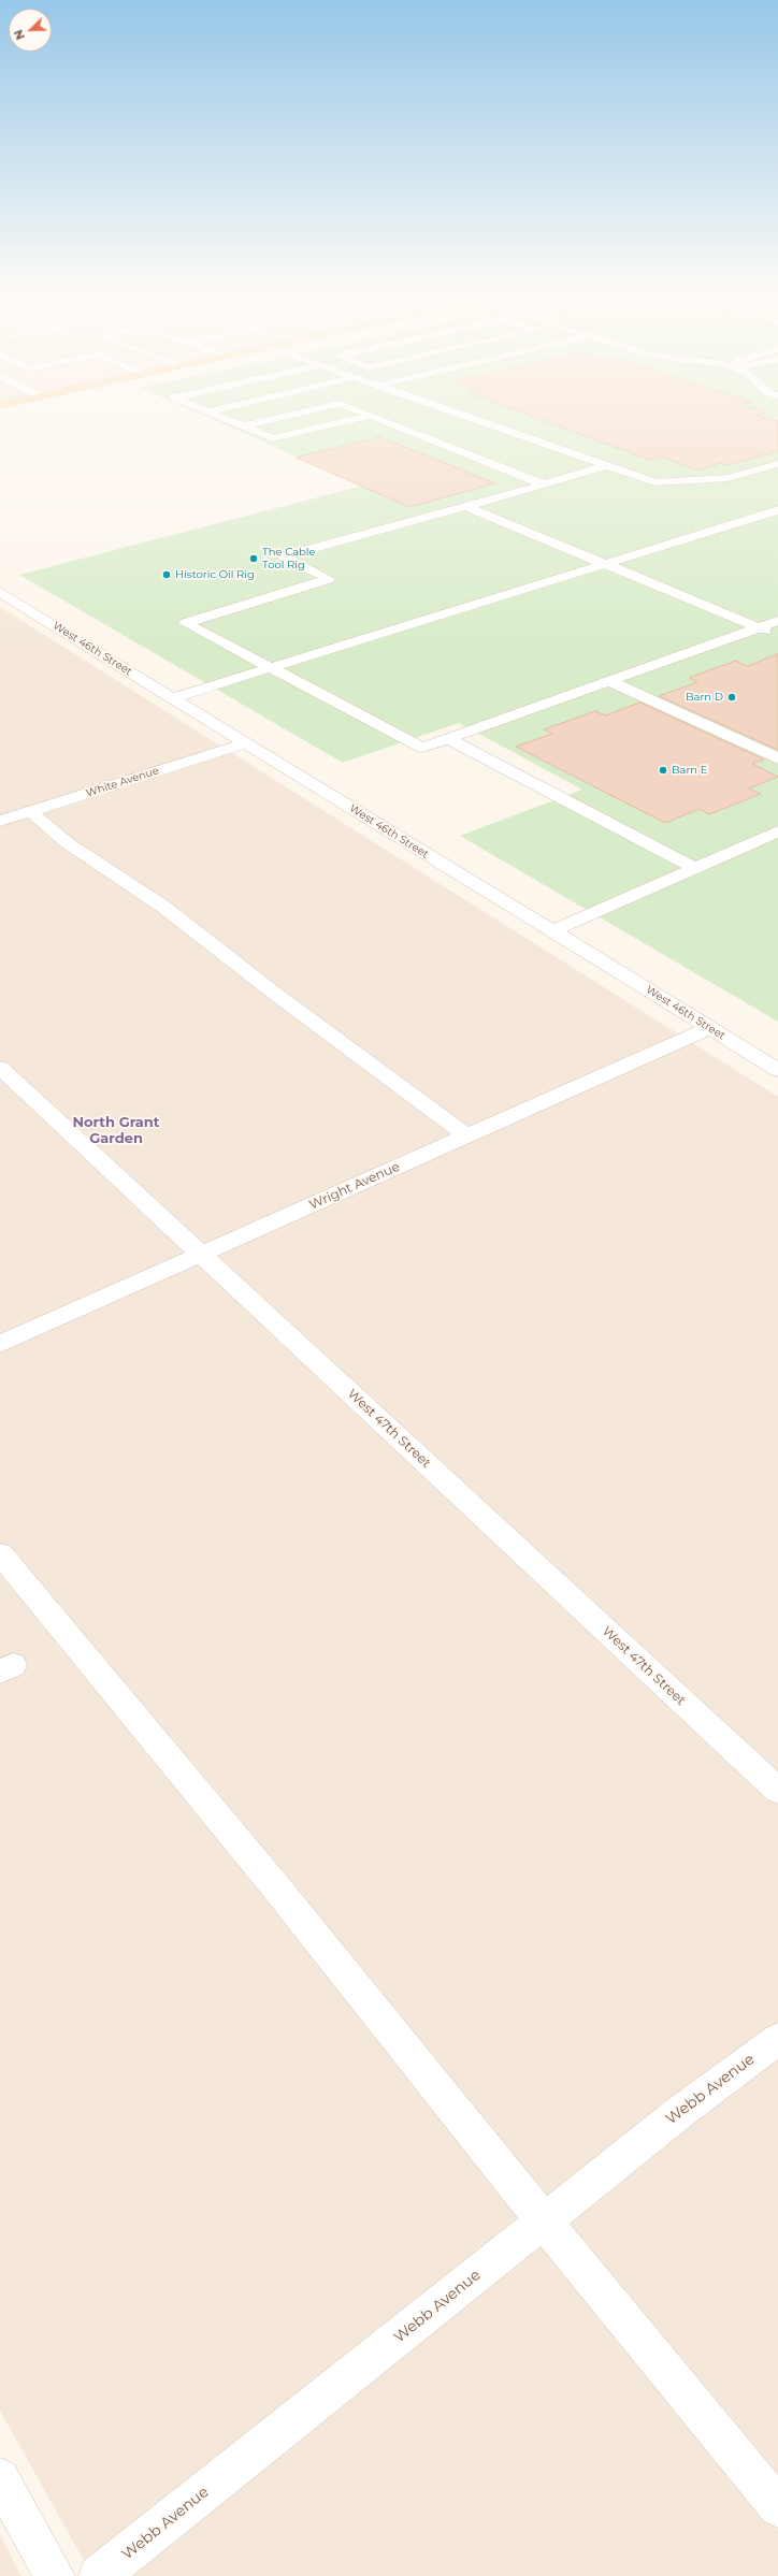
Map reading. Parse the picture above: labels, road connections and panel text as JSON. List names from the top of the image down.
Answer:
{
  "streets": {
    "street": [
      "West 46th Street",
      "White Avenue",
      "Wright Avenue",
      "West 47th Street",
      "Webb Avenue"
    ]
  },
  "crossings": [
    ["West 46th Street", "White Avenue"],
    ["West 46th Street", "Wright Avenue"],
    ["Wright Avenue", "West 47th Street"]
  ],
  "districts": ["North Grant Garden"],
  "places": [
    "The Cable Tool Rig",
    "Historic Oil Rig",
    "Barn D",
    "Barn E"
  ],
  "north": "bottom left"
}
